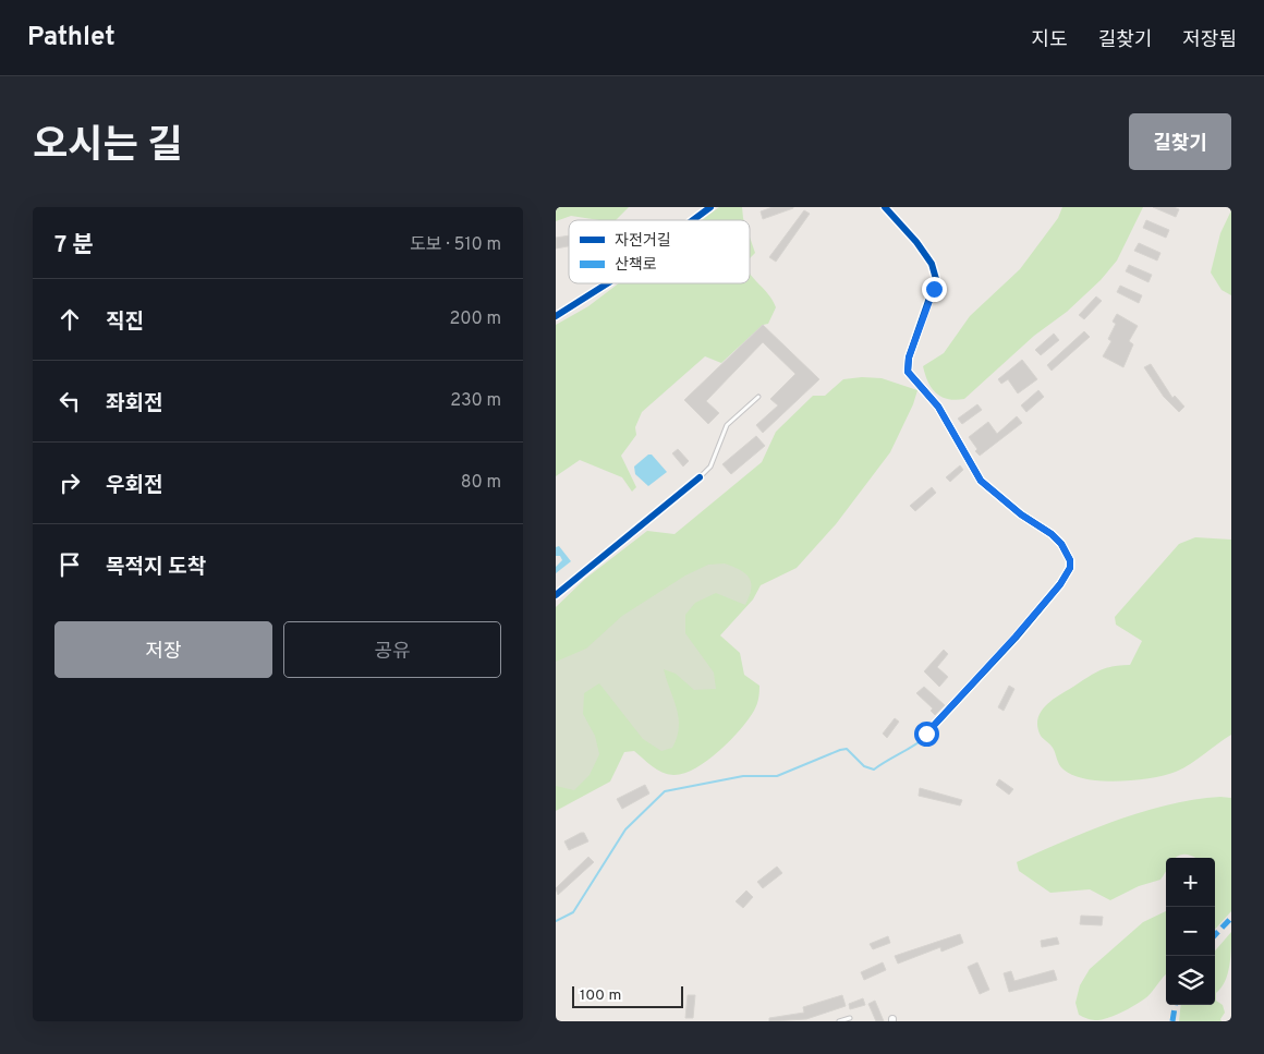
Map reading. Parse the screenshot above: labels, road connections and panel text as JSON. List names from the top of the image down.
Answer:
{
  "legend": ["자전거길", "산책로"],
  "scale_bar": "100 m",
  "page": {
    "header": "Pathlet",
    "nav": ["지도", "길찾기", "저장됨"],
    "title": "오시는 길",
    "buttons": [
      "길찾기",
      ["저장", "공유"]
    ],
    "heading": ["7 분", "도보 · 510 m"],
    "list": [
      ["직진", "200 m"],
      ["좌회전", "230 m"],
      ["우회전", "80 m"],
      "목적지 도착"
    ],
    "map_buttons": ["+", "−"],
    "scale": "100 m"
  }
}
